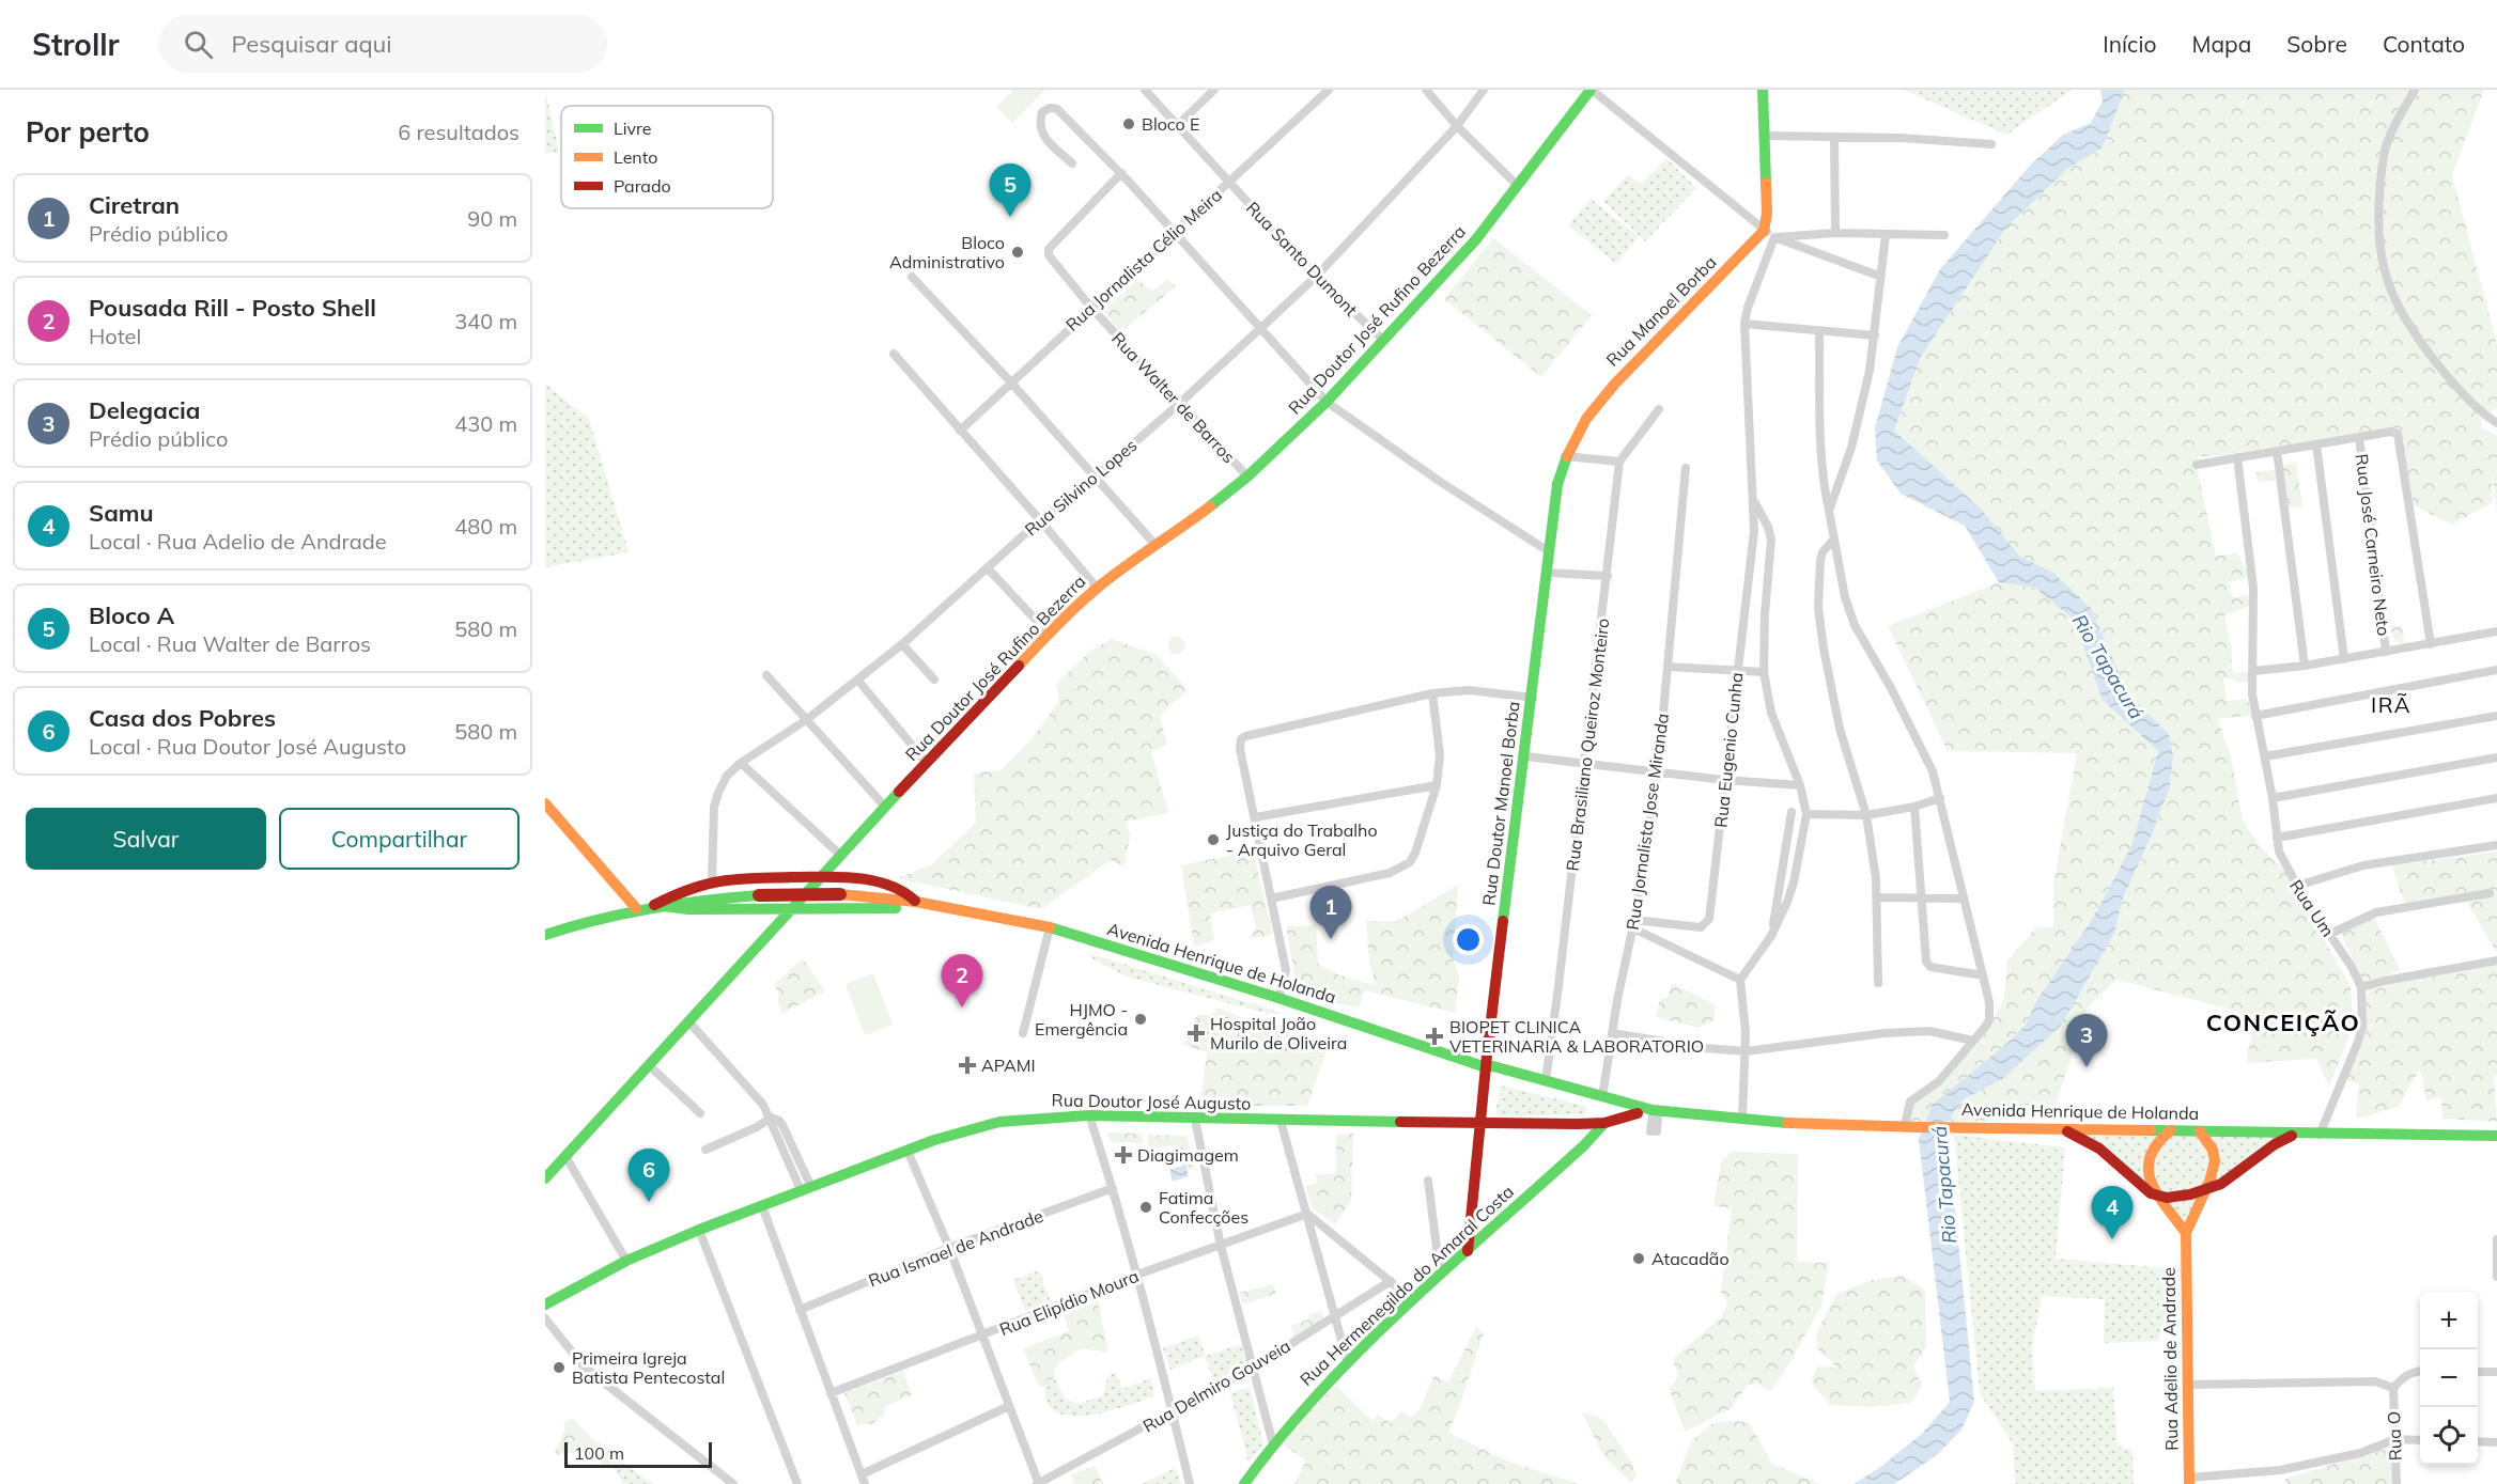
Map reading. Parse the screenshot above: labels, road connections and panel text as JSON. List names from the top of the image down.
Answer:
{
  "streets": {
    "main road": [
      "Rua Manoel Borba",
      "Rua Doutor José Rufino Bezerra",
      "Rua Doutor Manoel Borba",
      "Avenida Henrique de Holanda",
      "Rua Doutor José Augusto",
      "Rua Hermenegildo do Amaral Costa",
      "Rua Adelio de Andrade"
    ],
    "street": [
      "Rua Santo Dumont",
      "Rua Jornalista Célio Meira",
      "Rua Walter de Barros",
      "Rua Silvino Lopes",
      "Rua José Carneiro Neto",
      "Rua Brasiliano Queiroz Monteiro",
      "Rua Eugenio Cunha",
      "Rua Jornalista Jose Miranda",
      "Rua Um",
      "Rua Ismael de Andrade",
      "Rua Elipídio Moura",
      "Rua Delmiro Gouveia",
      "Rua O"
    ]
  },
  "crossings": [
    ["Rua Santo Dumont", "Rua Jornalista Célio Meira"],
    ["Rua Santo Dumont", "Rua Doutor José Rufino Bezerra"],
    ["Rua Santo Dumont", "Rua Silvino Lopes"],
    ["Rua Jornalista Célio Meira", "Rua Walter de Barros"],
    ["Rua Manoel Borba", "Rua Eugenio Cunha"],
    ["Rua Manoel Borba", "Rua Doutor Manoel Borba"],
    ["Rua Doutor José Rufino Bezerra", "Rua Walter de Barros"],
    ["Rua Walter de Barros", "Rua Silvino Lopes"],
    ["Rua Brasiliano Queiroz Monteiro", "Avenida Henrique de Holanda"],
    ["Rua Eugenio Cunha", "Rua Jornalista Jose Miranda"],
    ["Rua Doutor Manoel Borba", "Avenida Henrique de Holanda"],
    ["Rua Doutor Manoel Borba", "Rua Doutor José Augusto"],
    ["Rua Doutor Manoel Borba", "Rua Hermenegildo do Amaral Costa"],
    ["Rua Jornalista Jose Miranda", "Avenida Henrique de Holanda"],
    ["Rua Doutor José Augusto", "Rua Hermenegildo do Amaral Costa"]
  ],
  "districts": ["IRÃ", "CONCEIÇÃO"],
  "water": ["Rio Tapacurá"],
  "places": {
    "other": [
      "Bloco E",
      "Bloco Administrativo",
      "Justiça do Trabalho - Arquivo Geral",
      "HJMO - Emergência",
      "Fatima Confecções",
      "Atacadão",
      "Primeira Igreja Batista Pentecostal"
    ],
    "health": [
      "Hospital João Murilo de Oliveira",
      "BIOPET CLINICA VETERINARIA & LABORATORIO",
      "APAMI",
      "Diagimagem"
    ]
  },
  "legend": ["Livre", "Lento", "Parado"],
  "scale_bar": "100 m",
  "page": {
    "header": "Strollr",
    "search": "Pesquisar aqui",
    "nav": [
      "Início",
      "Mapa",
      "Sobre",
      "Contato"
    ],
    "heading": ["Por perto", "6 resultados"],
    "pins": [
      "5",
      "1",
      "2",
      "3",
      "6",
      "4"
    ],
    "list": [
      {
        "mark": "1",
        "name": "Ciretran",
        "note": "Prédio público",
        "value": "90 m"
      },
      {
        "mark": "2",
        "name": "Pousada Rill - Posto Shell",
        "note": "Hotel",
        "value": "340 m"
      },
      {
        "mark": "3",
        "name": "Delegacia",
        "note": "Prédio público",
        "value": "430 m"
      },
      {
        "mark": "4",
        "name": "Samu",
        "note": "Local · Rua Adelio de Andrade",
        "value": "480 m"
      },
      {
        "mark": "5",
        "name": "Bloco A",
        "note": "Local · Rua Walter de Barros",
        "value": "580 m"
      },
      {
        "mark": "6",
        "name": "Casa dos Pobres",
        "note": "Local · Rua Doutor José Augusto",
        "value": "580 m"
      }
    ],
    "buttons": ["Salvar", "Compartilhar"],
    "map_buttons": ["+", "−"],
    "scale": "100 m"
  }
}
